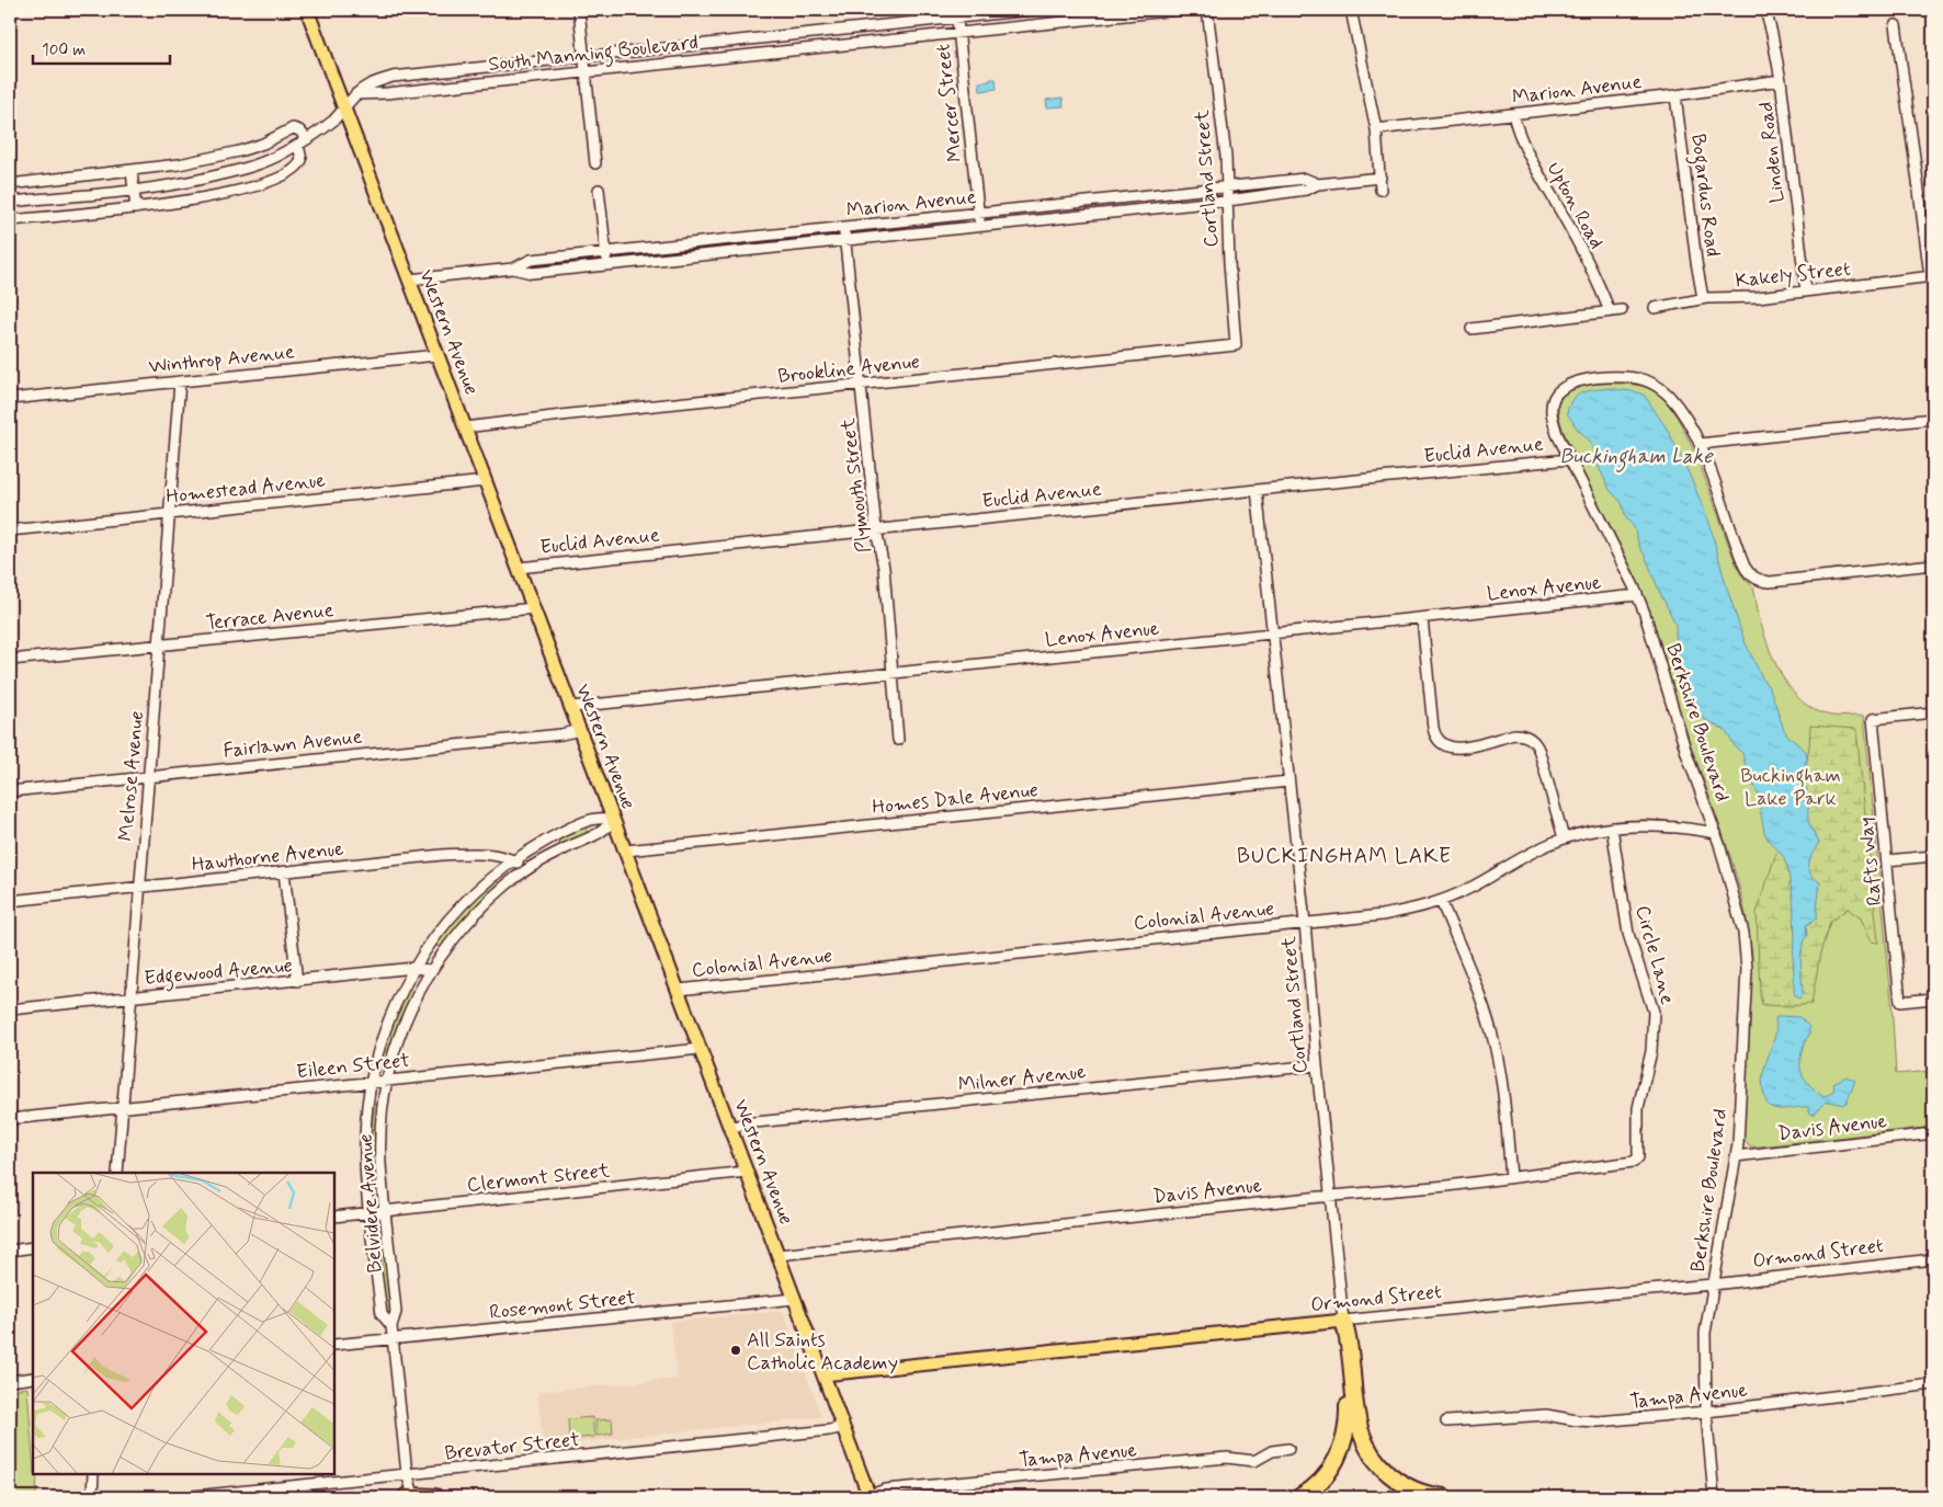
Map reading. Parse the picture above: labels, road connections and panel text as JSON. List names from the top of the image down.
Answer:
{
  "streets": {
    "main road": ["Western Avenue", "Ormond Street"],
    "street": [
      "South Manning Boulevard",
      "Marion Avenue",
      "Mercer Street",
      "Linden Road",
      "Cortland Street",
      "Bogardus Road",
      "Upton Road",
      "Kakely Street",
      "Winthrop Avenue",
      "Brookline Avenue",
      "Euclid Avenue",
      "Plymouth Street",
      "Homestead Avenue",
      "Lenox Avenue",
      "Terrace Avenue",
      "Berkshire Boulevard",
      "Fairlawn Avenue",
      "Melrose Avenue",
      "Homes Dale Avenue",
      "Hawthorne Avenue",
      "Rafts Way",
      "Colonial Avenue",
      "Circle Lane",
      "Edgewood Avenue",
      "Eileen Street",
      "Milner Avenue",
      "Davis Avenue",
      "Clermont Street",
      "Belvidere Avenue",
      "Rosemont Street",
      "Tampa Avenue",
      "Brevator Street"
    ]
  },
  "crossings": [
    ["South Manning Boulevard", "Mercer Street"],
    ["South Manning Boulevard", "Western Avenue"],
    ["Marion Avenue", "Mercer Street"],
    ["Marion Avenue", "Linden Road"],
    ["Marion Avenue", "Cortland Street"],
    ["Marion Avenue", "Bogardus Road"],
    ["Marion Avenue", "Upton Road"],
    ["Marion Avenue", "Western Avenue"],
    ["Marion Avenue", "Plymouth Street"],
    ["Linden Road", "Kakely Street"],
    ["Cortland Street", "Brookline Avenue"],
    ["Cortland Street", "Euclid Avenue"],
    ["Cortland Street", "Lenox Avenue"],
    ["Cortland Street", "Homes Dale Avenue"],
    ["Cortland Street", "Colonial Avenue"],
    ["Cortland Street", "Milner Avenue"],
    ["Cortland Street", "Davis Avenue"],
    ["Cortland Street", "Ormond Street"],
    ["Bogardus Road", "Kakely Street"],
    ["Western Avenue", "Winthrop Avenue"],
    ["Western Avenue", "Brookline Avenue"],
    ["Western Avenue", "Euclid Avenue"],
    ["Western Avenue", "Homestead Avenue"],
    ["Western Avenue", "Lenox Avenue"],
    ["Western Avenue", "Terrace Avenue"],
    ["Western Avenue", "Fairlawn Avenue"],
    ["Western Avenue", "Homes Dale Avenue"],
    ["Western Avenue", "Colonial Avenue"],
    ["Western Avenue", "Eileen Street"],
    ["Western Avenue", "Milner Avenue"],
    ["Western Avenue", "Davis Avenue"],
    ["Western Avenue", "Clermont Street"],
    ["Western Avenue", "Belvidere Avenue"],
    ["Western Avenue", "Ormond Street"],
    ["Western Avenue", "Rosemont Street"],
    ["Western Avenue", "Tampa Avenue"],
    ["Western Avenue", "Brevator Street"],
    ["Winthrop Avenue", "Melrose Avenue"],
    ["Brookline Avenue", "Plymouth Street"],
    ["Euclid Avenue", "Plymouth Street"],
    ["Euclid Avenue", "Berkshire Boulevard"],
    ["Plymouth Street", "Lenox Avenue"],
    ["Homestead Avenue", "Melrose Avenue"],
    ["Lenox Avenue", "Berkshire Boulevard"],
    ["Terrace Avenue", "Melrose Avenue"],
    ["Berkshire Boulevard", "Colonial Avenue"],
    ["Berkshire Boulevard", "Davis Avenue"],
    ["Berkshire Boulevard", "Ormond Street"],
    ["Berkshire Boulevard", "Tampa Avenue"],
    ["Fairlawn Avenue", "Melrose Avenue"],
    ["Melrose Avenue", "Hawthorne Avenue"],
    ["Melrose Avenue", "Edgewood Avenue"],
    ["Melrose Avenue", "Eileen Street"],
    ["Hawthorne Avenue", "Belvidere Avenue"],
    ["Colonial Avenue", "Circle Lane"],
    ["Circle Lane", "Davis Avenue"],
    ["Edgewood Avenue", "Belvidere Avenue"],
    ["Eileen Street", "Belvidere Avenue"],
    ["Clermont Street", "Belvidere Avenue"],
    ["Belvidere Avenue", "Rosemont Street"],
    ["Belvidere Avenue", "Brevator Street"]
  ],
  "districts": ["BUCKINGHAM LAKE"],
  "water": ["Buckingham Lake"],
  "parks": ["Buckingham Lake Park"],
  "places": ["All Saints Catholic Academy"],
  "scale_bar": "100 m"
}
